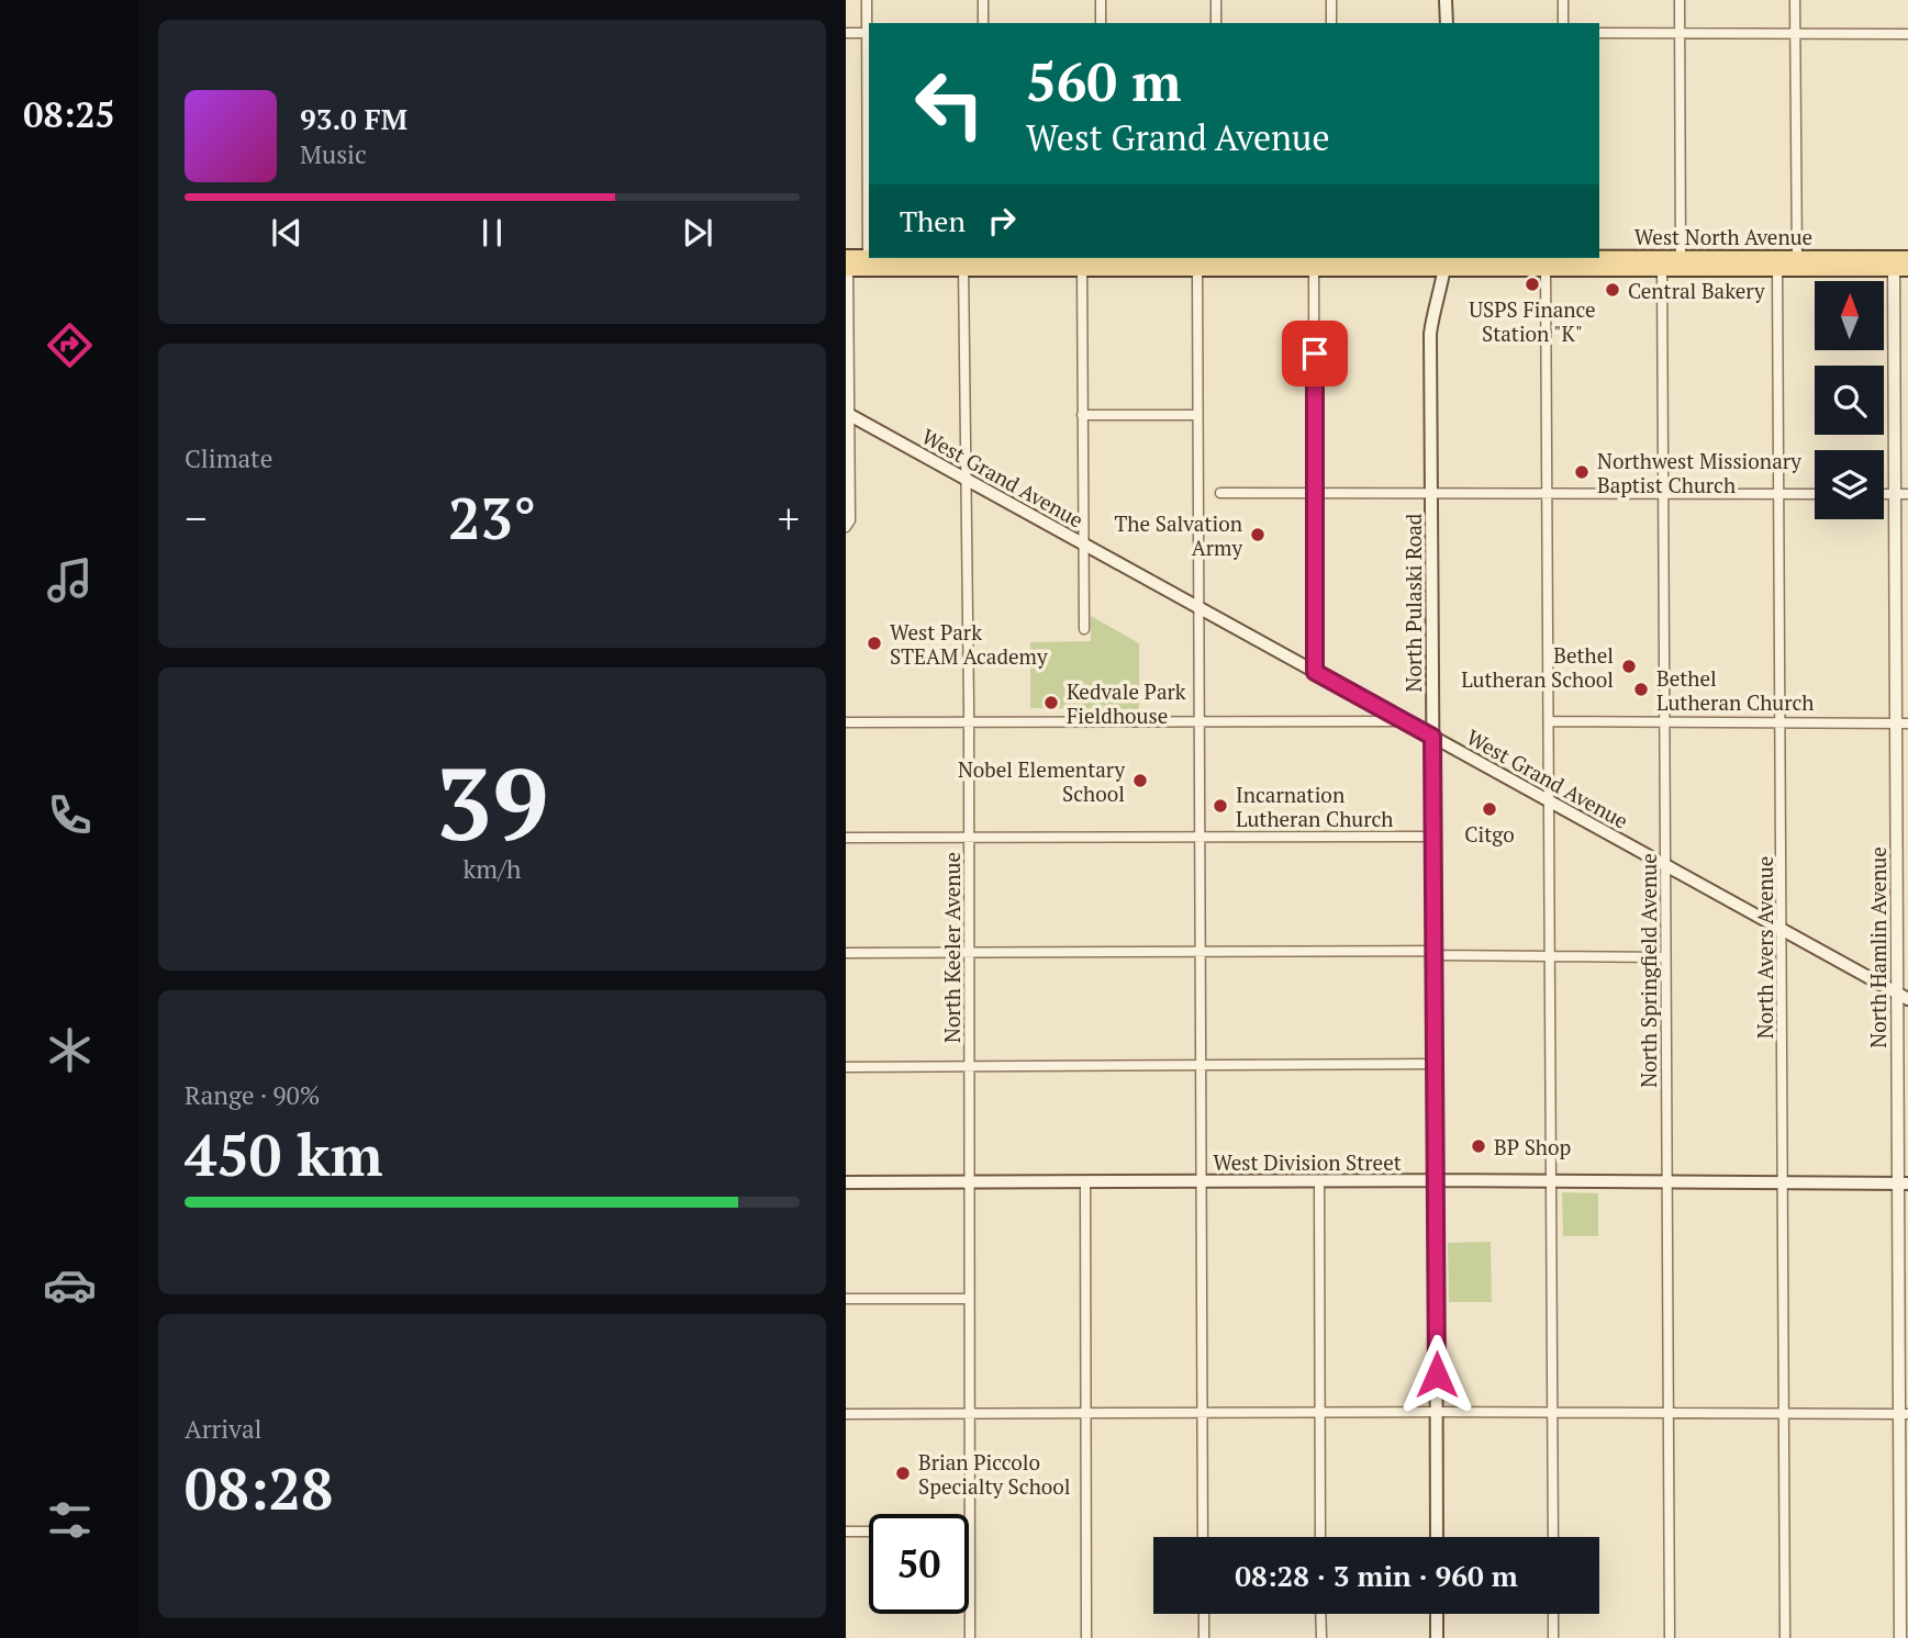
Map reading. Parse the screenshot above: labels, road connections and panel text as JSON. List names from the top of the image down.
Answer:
{
  "streets": {
    "main road": [
      "West North Avenue",
      "West Grand Avenue",
      "North Pulaski Road",
      "West Division Street"
    ],
    "street": [
      "North Keeler Avenue",
      "North Avers Avenue",
      "North Hamlin Avenue",
      "North Springfield Avenue"
    ]
  },
  "crossings": [
    ["West North Avenue", "North Pulaski Road"],
    ["West North Avenue", "North Keeler Avenue"],
    ["West North Avenue", "North Avers Avenue"],
    ["West North Avenue", "North Hamlin Avenue"],
    ["West North Avenue", "North Springfield Avenue"],
    ["West Grand Avenue", "North Pulaski Road"],
    ["West Grand Avenue", "North Keeler Avenue"],
    ["West Grand Avenue", "North Avers Avenue"],
    ["West Grand Avenue", "North Hamlin Avenue"],
    ["West Grand Avenue", "North Springfield Avenue"],
    ["North Pulaski Road", "West Division Street"],
    ["North Keeler Avenue", "West Division Street"],
    ["North Avers Avenue", "West Division Street"],
    ["North Hamlin Avenue", "West Division Street"],
    ["North Springfield Avenue", "West Division Street"]
  ],
  "places": [
    "USPS Finance Station \"K\"",
    "Central Bakery",
    "Northwest Missionary Baptist Church",
    "The Salvation Army",
    "West Park STEAM Academy",
    "Bethel Lutheran School",
    "Bethel Lutheran Church",
    "Kedvale Park Fieldhouse",
    "Nobel Elementary School",
    "Incarnation Lutheran Church",
    "Citgo",
    "BP Shop",
    "Brian Piccolo Specialty School"
  ],
  "north": "top",
  "page": {
    "tabs": "08:25",
    "turn": ["560 m", "West Grand Avenue"],
    "song": ["93.0 FM", "Music"],
    "then": "Then",
    "tile": [
      "Climate",
      ["39", "km/h"],
      ["Range · 90%", "450 km"],
      ["Arrival", "08:28"]
    ],
    "heat": ["−", "23°", "+"],
    "limit": "50",
    "trip": "08:28 · 3 min · 960 m"
  }
}
